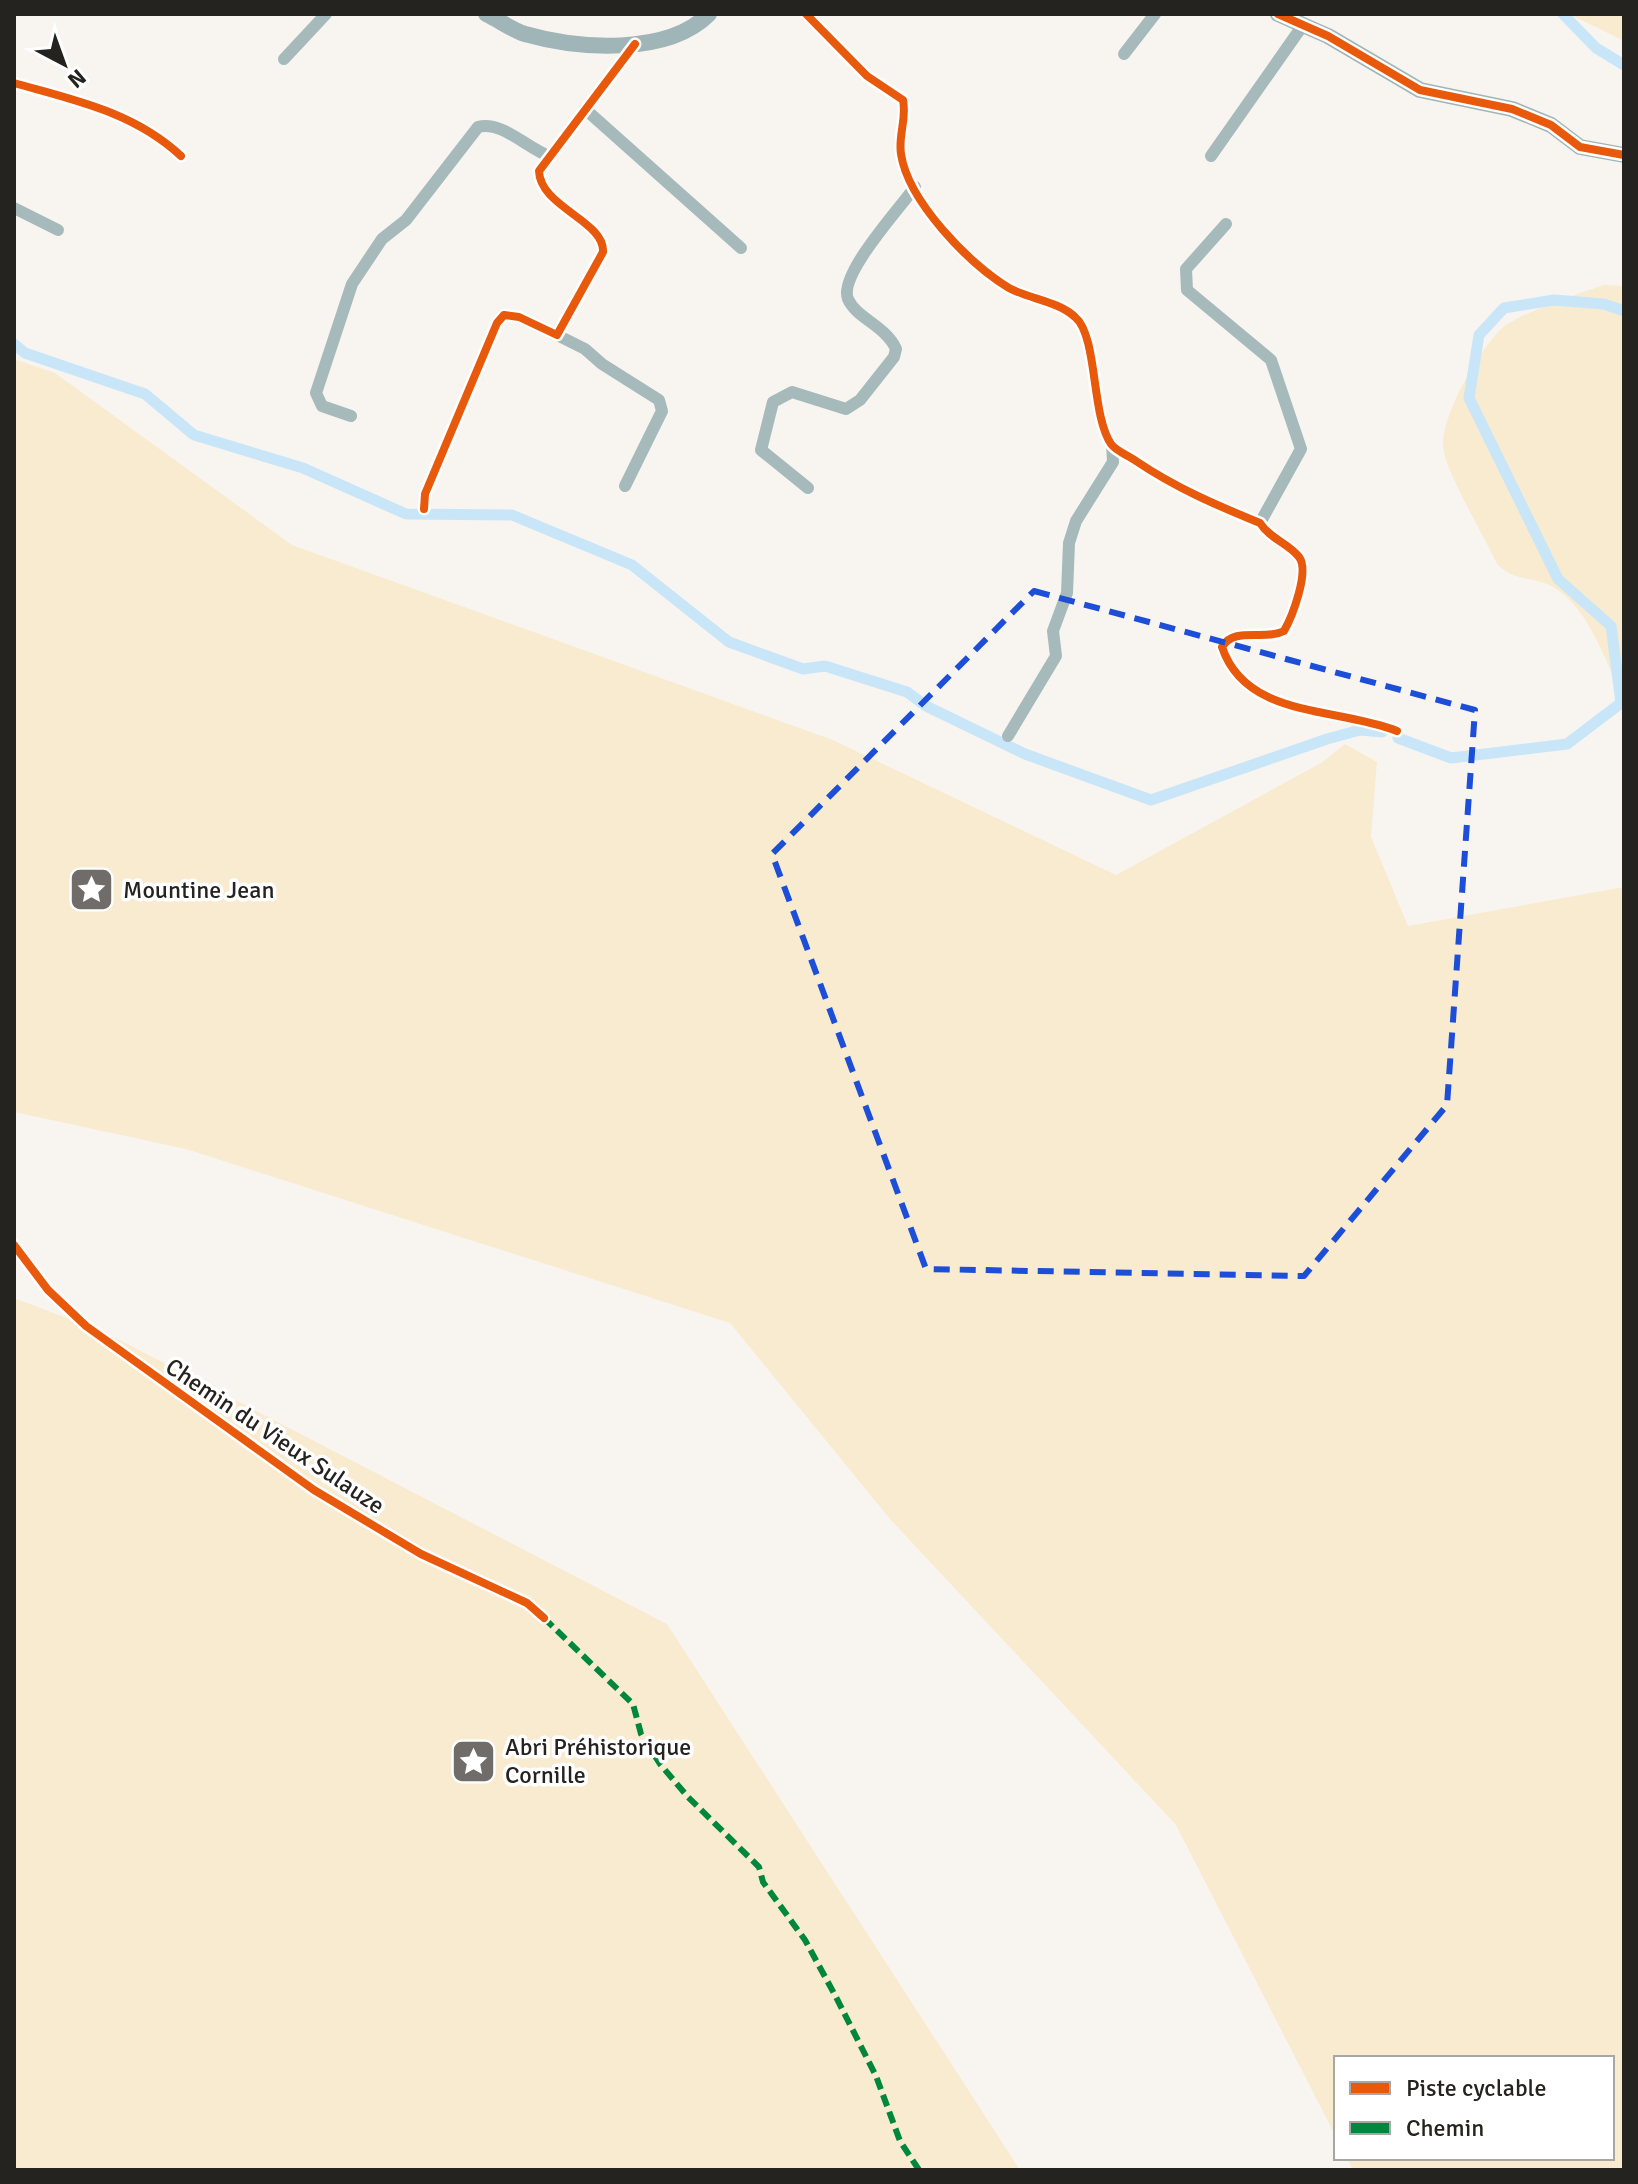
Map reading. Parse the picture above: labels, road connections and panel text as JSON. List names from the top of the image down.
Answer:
{
  "streets": {
    "street": ["Chemin du Vieux Sulauze"]
  },
  "places": {
    "place": ["Mountine Jean", "Abri Préhistorique Cornille"]
  },
  "legend": ["Piste cyclable", "Chemin"],
  "north": "bottom right"
}
